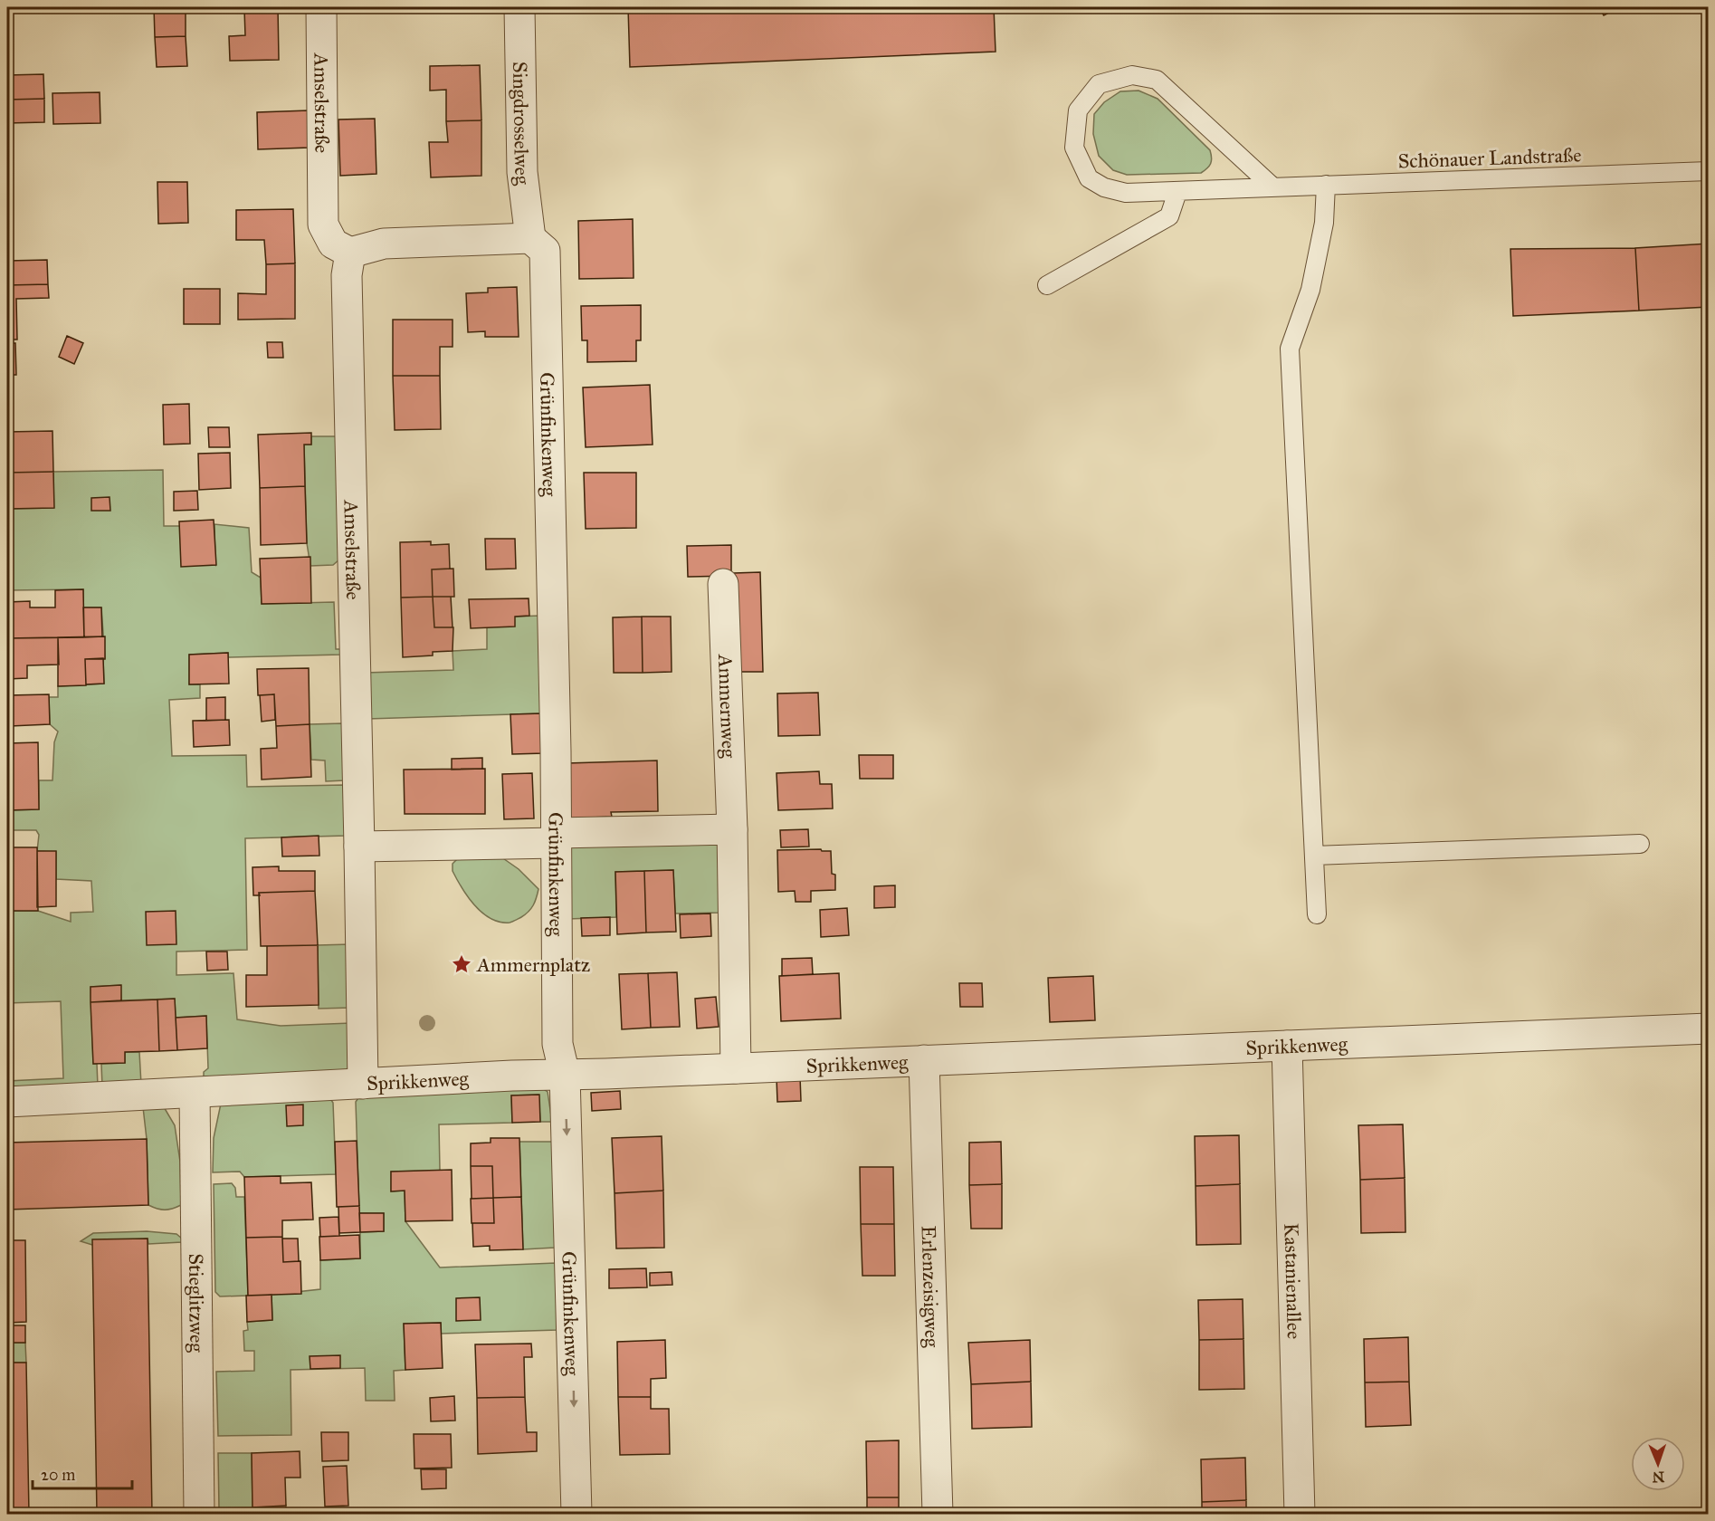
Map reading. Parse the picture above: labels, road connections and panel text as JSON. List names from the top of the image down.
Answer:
{
  "streets": {
    "street": [
      "Amselstraße",
      "Singdrosselweg",
      "Grünfinkenweg",
      "Ammernweg",
      "Sprikkenweg",
      "Kastanienallee",
      "Erlenzeisigweg",
      "Stieglitzweg"
    ],
    "lane": ["Schönauer Landstraße"]
  },
  "crossings": [
    ["Singdrosselweg", "Grünfinkenweg"],
    ["Grünfinkenweg", "Sprikkenweg"],
    ["Sprikkenweg", "Kastanienallee"],
    ["Sprikkenweg", "Erlenzeisigweg"],
    ["Sprikkenweg", "Stieglitzweg"]
  ],
  "places": {
    "place": ["Ammernplatz"]
  },
  "scale_bar": "20 m",
  "north": "bottom"
}
